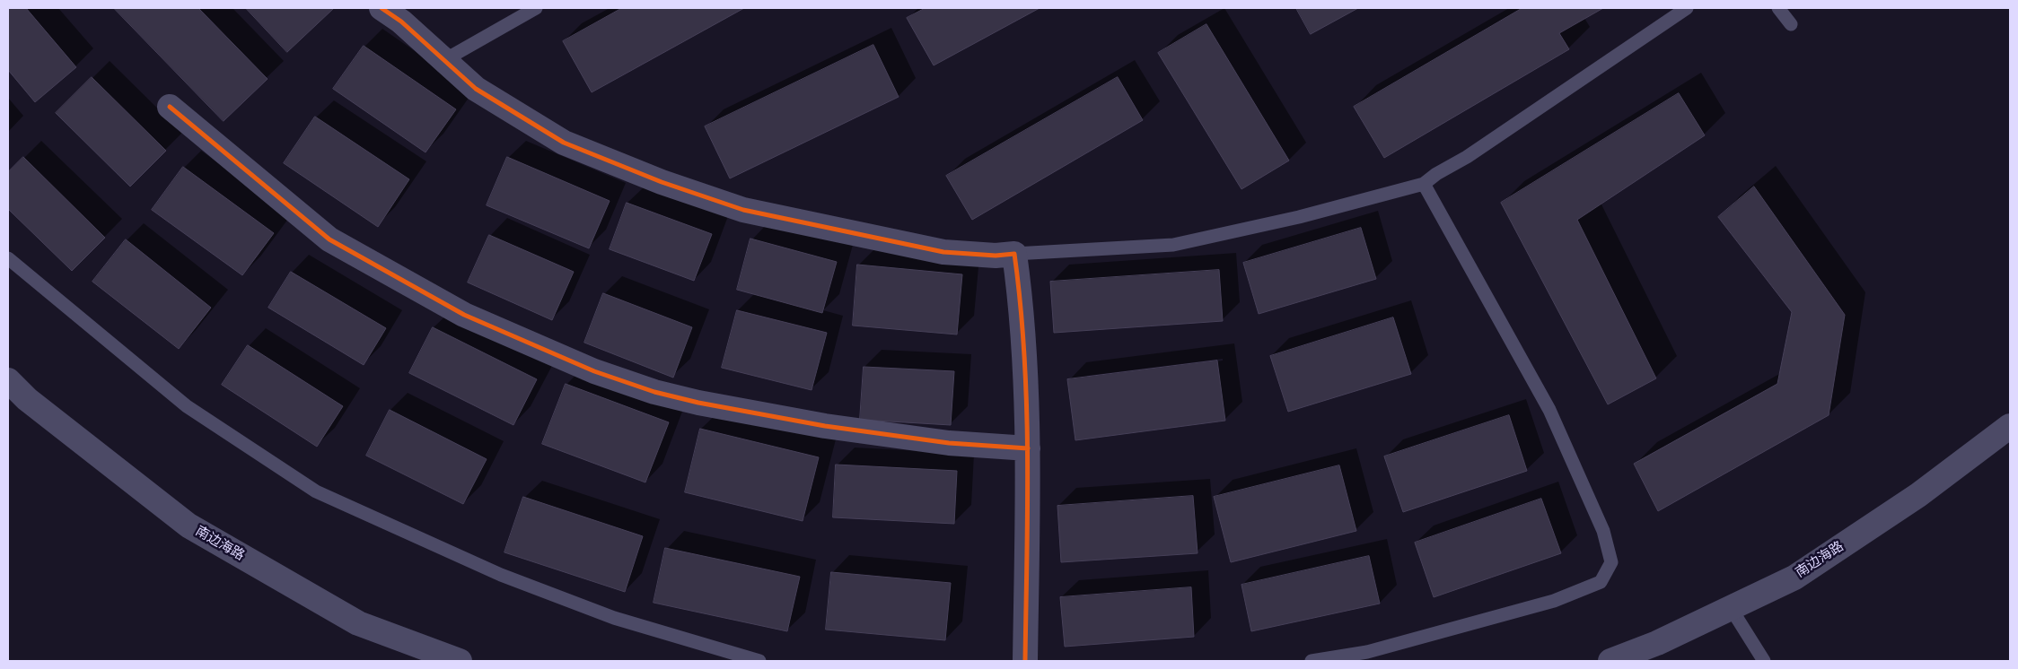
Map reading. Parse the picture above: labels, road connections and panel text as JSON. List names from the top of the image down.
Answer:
{
  "streets": {
    "street": ["南边海路"]
  }
}
